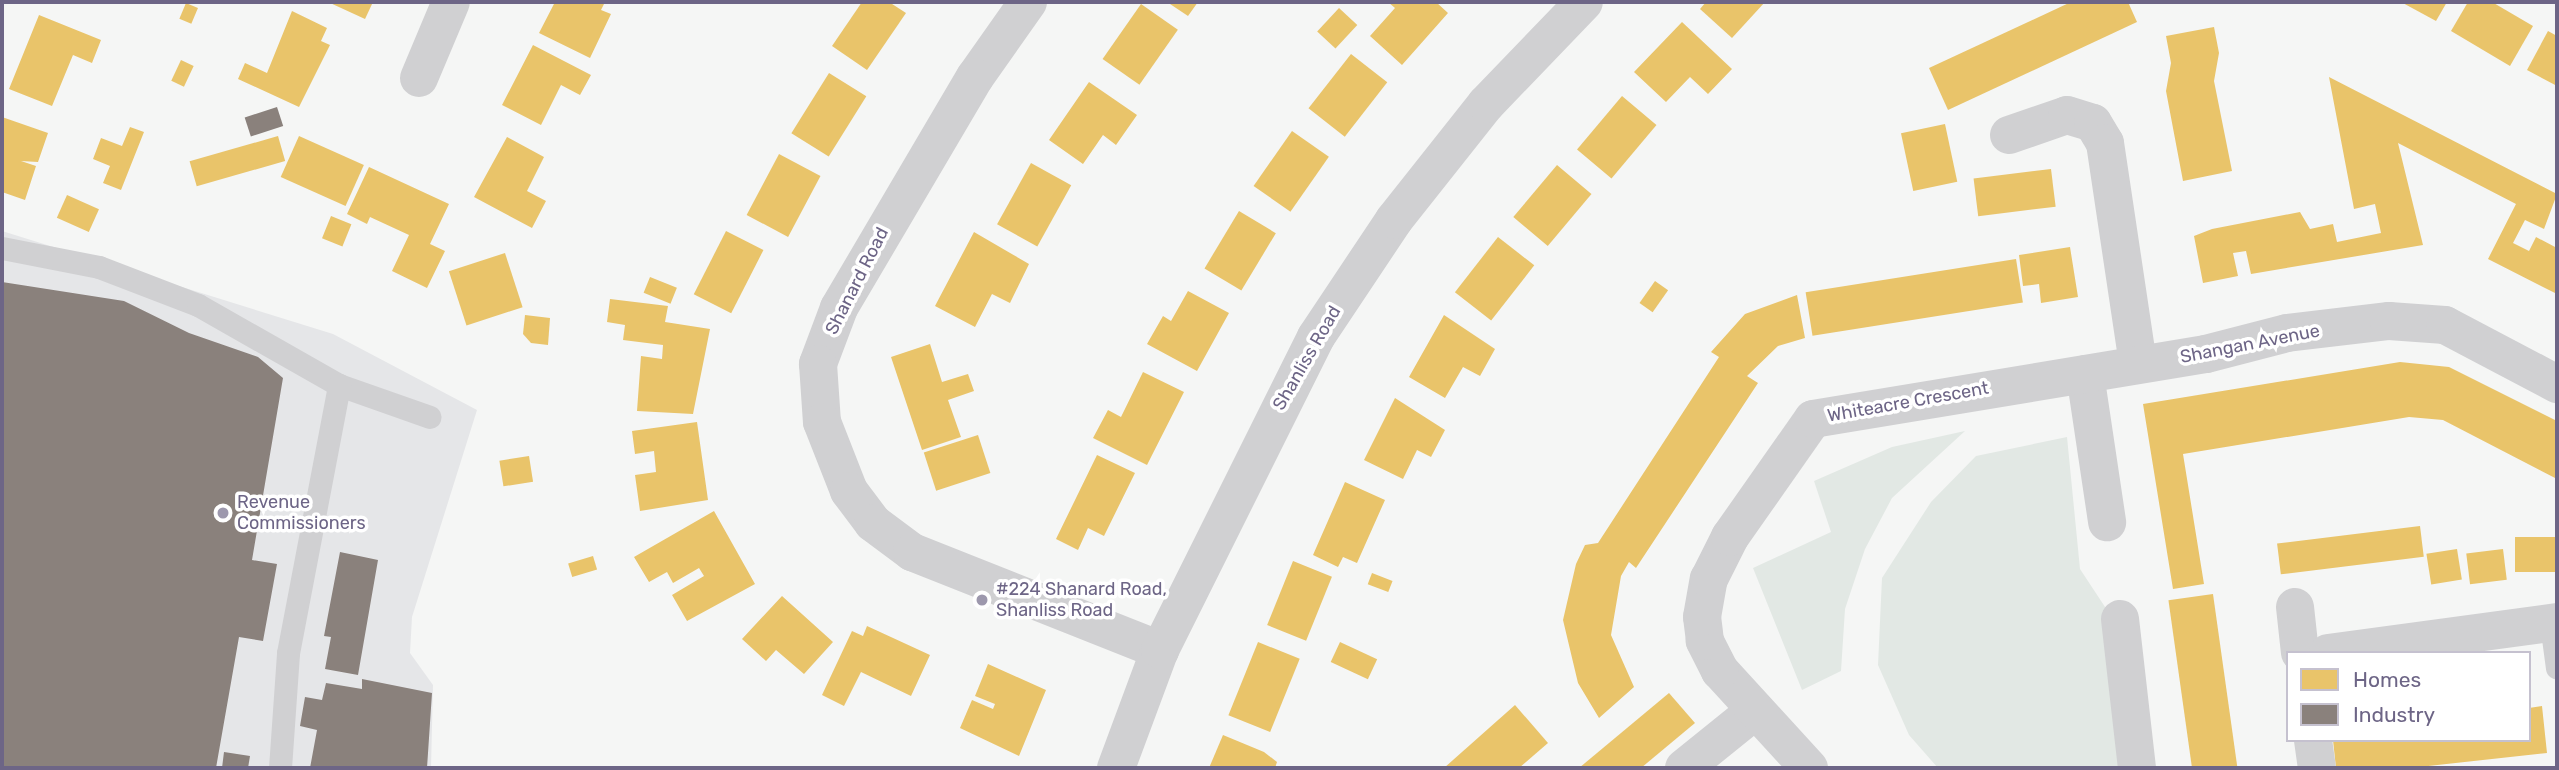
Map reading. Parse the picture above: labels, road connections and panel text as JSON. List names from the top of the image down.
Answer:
{
  "streets": {
    "street": [
      "Shanard Road",
      "Shangan Avenue",
      "Shanliss Road",
      "Whiteacre Crescent"
    ]
  },
  "crossings": [
    ["Shanard Road", "Shanliss Road"],
    ["Shangan Avenue", "Whiteacre Crescent"]
  ],
  "places": ["Revenue Commissioners", "#224 Shanard Road, Shanliss Road"],
  "legend": ["Homes", "Industry"]
}
